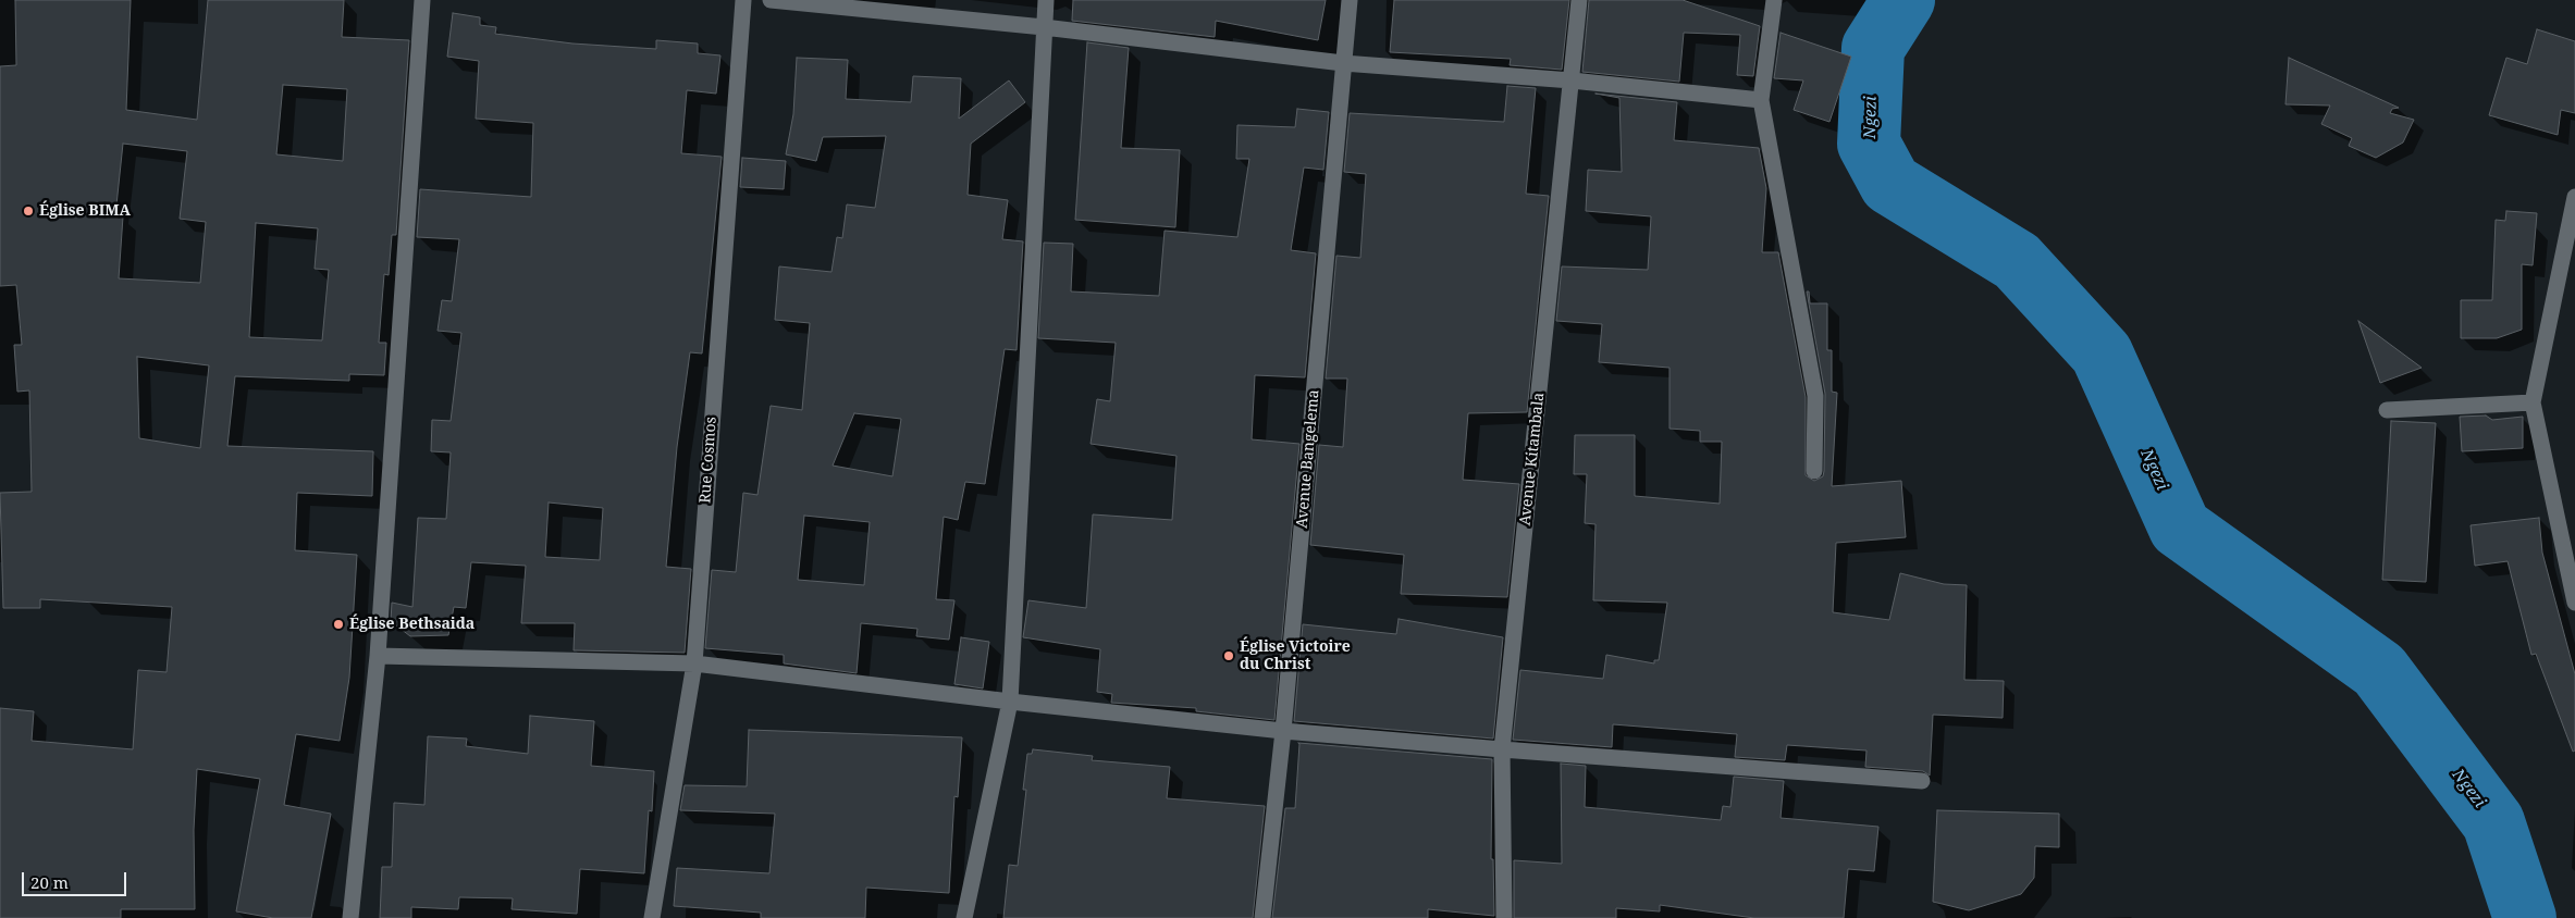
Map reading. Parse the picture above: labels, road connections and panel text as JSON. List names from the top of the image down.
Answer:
{
  "streets": {
    "street": ["Avenue Bangelema", "Avenue Kitambala", "Rue Cosmos"]
  },
  "water": ["Ngezi"],
  "places": ["Église BIMA", "Église Bethsaida", "Église Victoire du Christ"],
  "scale_bar": "20 m"
}
